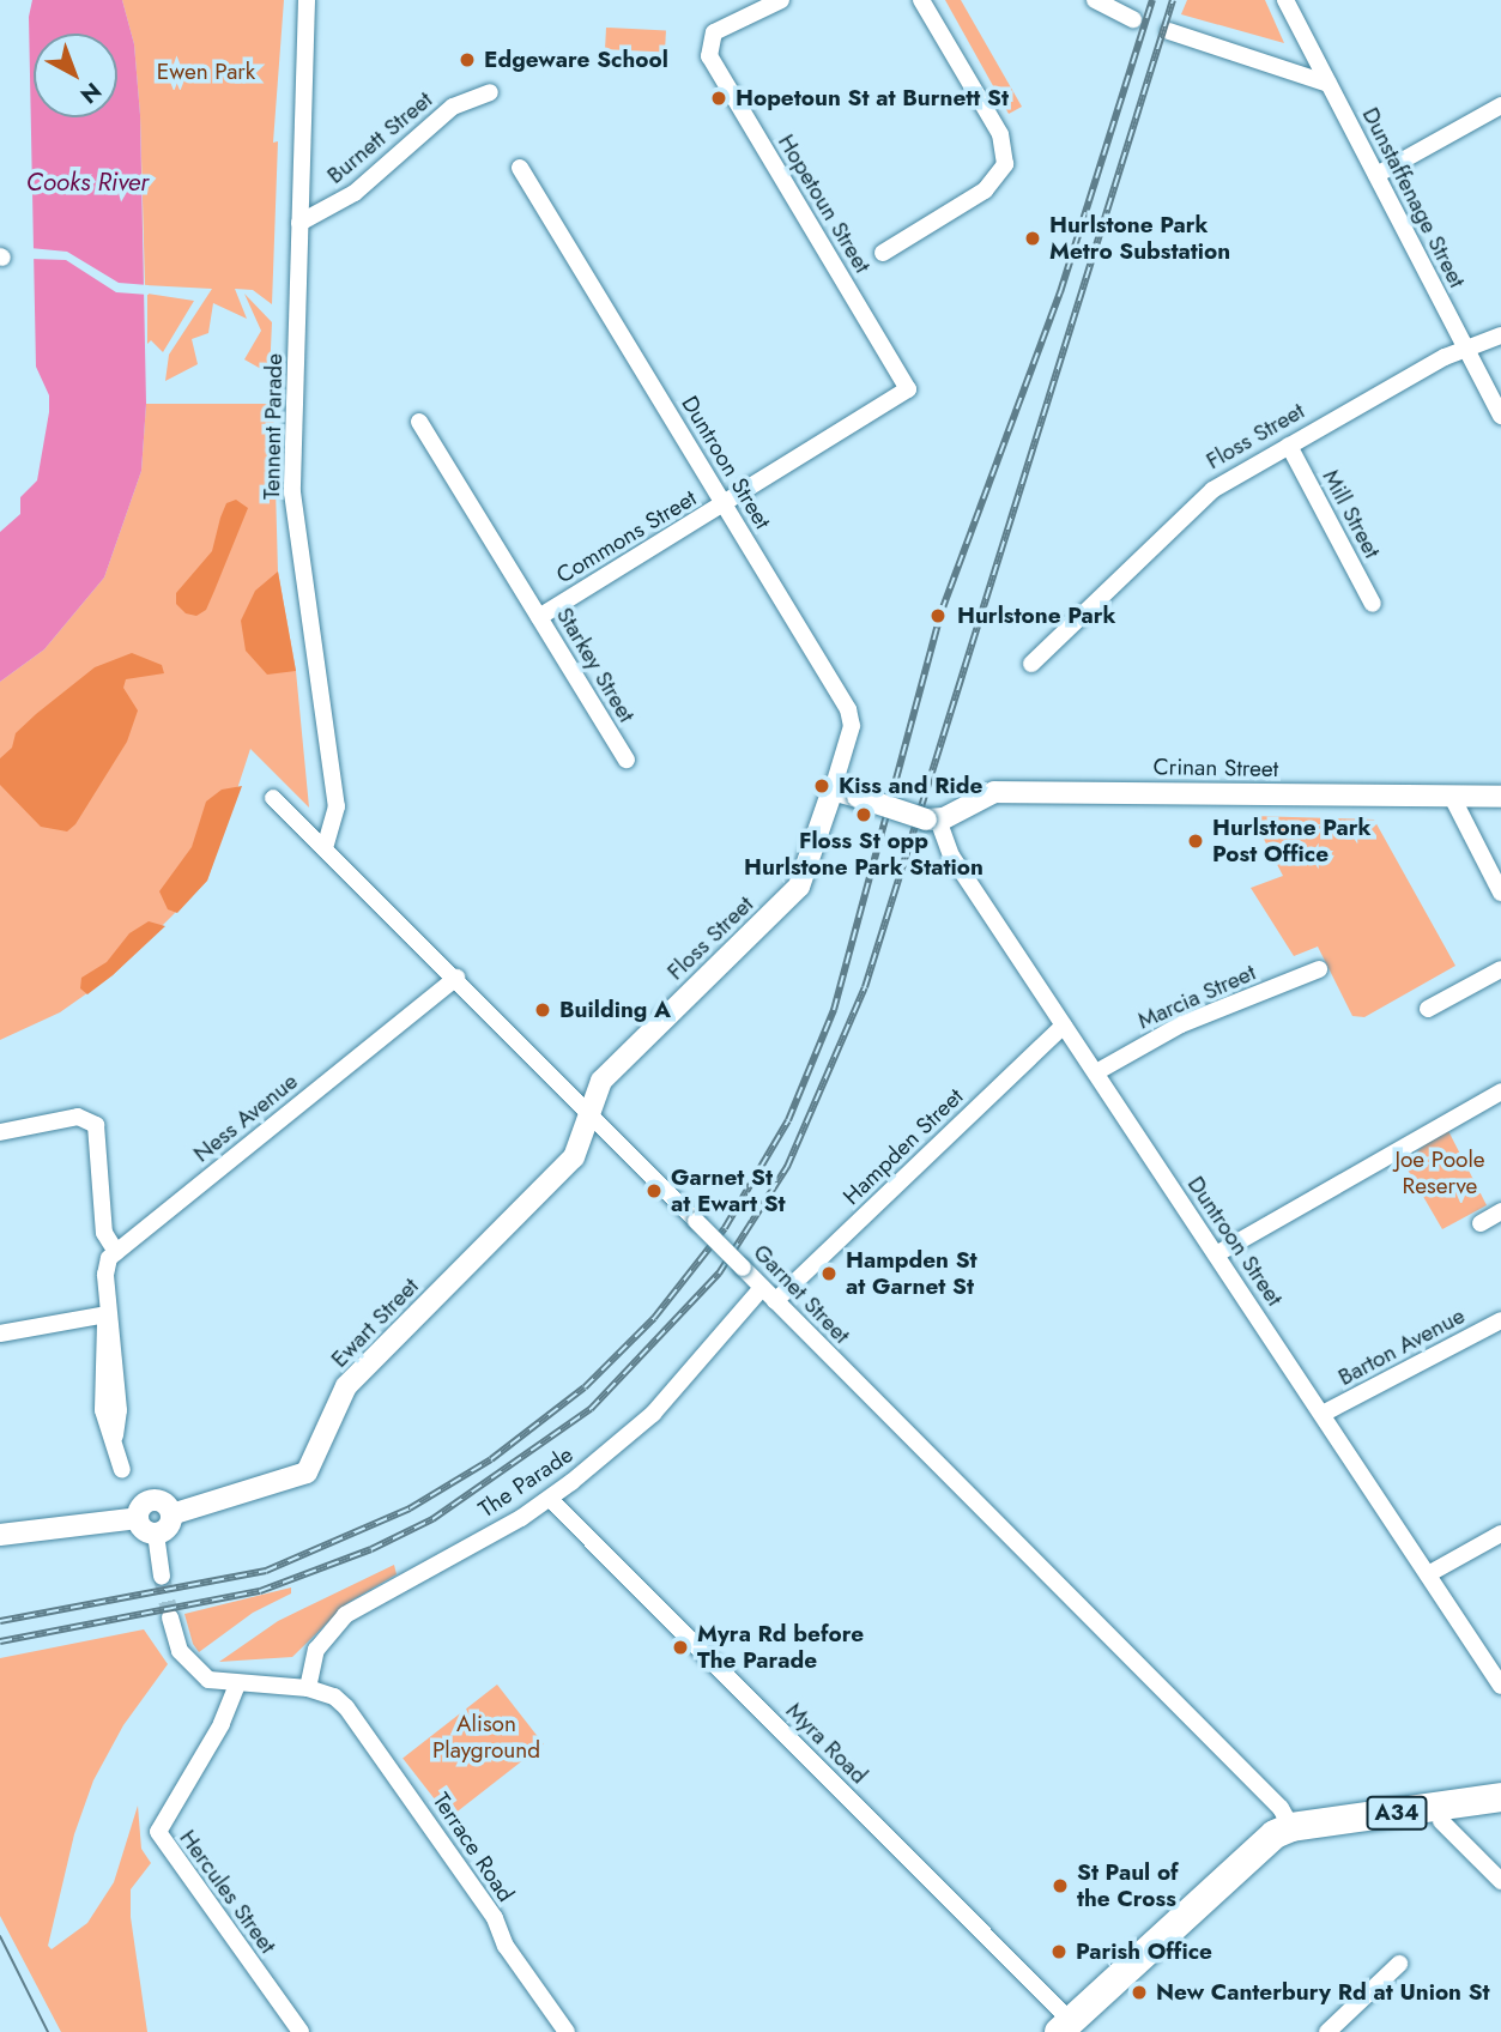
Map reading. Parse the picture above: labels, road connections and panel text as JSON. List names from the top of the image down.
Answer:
{
  "streets": {
    "highway": ["A34"],
    "street": [
      "Burnett Street",
      "Dunstaffenage Street",
      "Hopetoun Street",
      "Tennent Parade",
      "Floss Street",
      "Duntroon Street",
      "Mill Street",
      "Commons Street",
      "Starkey Street",
      "Crinan Street",
      "Marcia Street",
      "Ness Avenue",
      "Hampden Street",
      "Garnet Street",
      "Ewart Street",
      "Barton Avenue",
      "The Parade",
      "Myra Road",
      "Terrace Road",
      "Hercules Street"
    ]
  },
  "crossings": [
    ["Burnett Street", "Tennent Parade"],
    ["Dunstaffenage Street", "Floss Street"],
    ["Hopetoun Street", "Commons Street"],
    ["Tennent Parade", "Garnet Street"],
    ["Floss Street", "Duntroon Street"],
    ["Floss Street", "Mill Street"],
    ["Floss Street", "Garnet Street"],
    ["Floss Street", "Ewart Street"],
    ["Duntroon Street", "Commons Street"],
    ["Duntroon Street", "Crinan Street"],
    ["Duntroon Street", "Marcia Street"],
    ["Duntroon Street", "Hampden Street"],
    ["Duntroon Street", "Barton Avenue"],
    ["Commons Street", "Starkey Street"],
    ["Ness Avenue", "Garnet Street"],
    ["Hampden Street", "Garnet Street"],
    ["Garnet Street", "Ewart Street"],
    ["Garnet Street", "The Parade"],
    ["Garnet Street", "A34"],
    ["The Parade", "Myra Road"],
    ["The Parade", "Terrace Road"],
    ["Myra Road", "A34"],
    ["Terrace Road", "Hercules Street"]
  ],
  "water": ["Cooks River"],
  "parks": ["Ewen Park", "Joe Poole Reserve", "Alison Playground"],
  "places": [
    "Edgeware School",
    "Hopetoun St at Burnett St",
    "Hurlstone Park Metro Substation",
    "Hurlstone Park",
    "Kiss and Ride",
    "Floss St opp Hurlstone Park Station",
    "Hurlstone Park Post Office",
    "Building A",
    "Garnet St at Ewart St",
    "Hampden St at Garnet St",
    "Myra Rd before The Parade",
    "St Paul of the Cross",
    "Parish Office",
    "New Canterbury Rd at Union St"
  ],
  "north": "bottom right"
}
